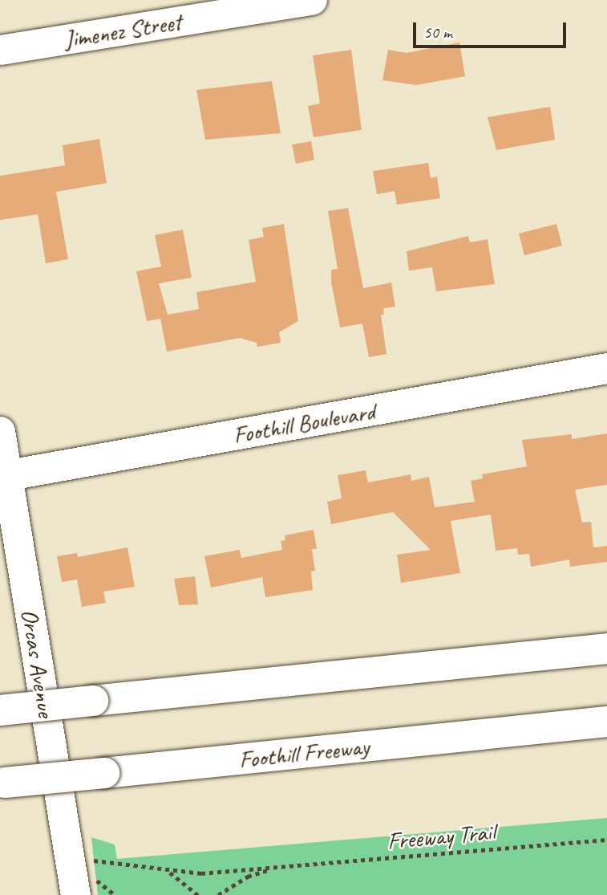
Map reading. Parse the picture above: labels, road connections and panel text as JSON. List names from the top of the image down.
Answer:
{
  "streets": {
    "main road": ["Foothill Boulevard", "Foothill Freeway"],
    "street": ["Jimenez Street", "Orcas Avenue"],
    "path": ["Freeway Trail"]
  },
  "crossings": [
    ["Foothill Boulevard", "Orcas Avenue"],
    ["Orcas Avenue", "Freeway Trail"]
  ],
  "scale_bar": "50 m"
}
